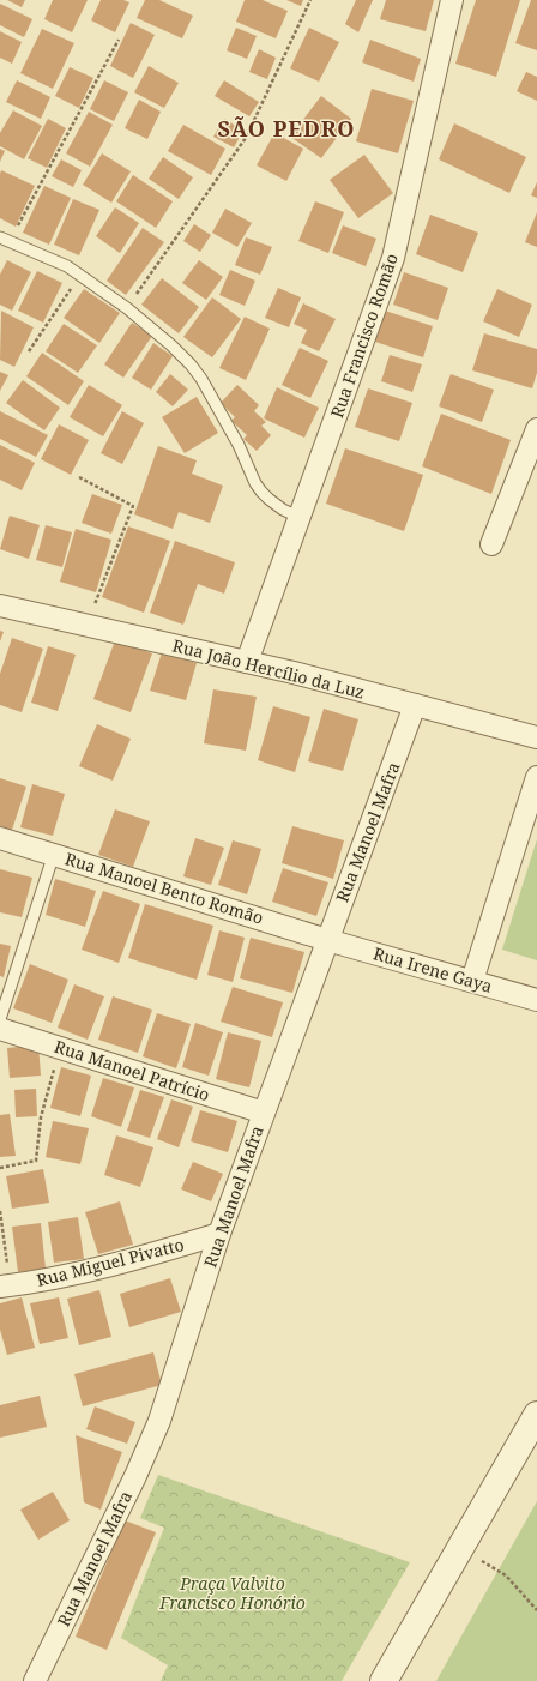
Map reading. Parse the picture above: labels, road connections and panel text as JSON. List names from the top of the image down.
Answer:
{
  "streets": {
    "street": [
      "Rua Francisco Romão",
      "Rua João Hercílio da Luz",
      "Rua Manoel Mafra",
      "Rua Manoel Bento Romão",
      "Rua Irene Gaya",
      "Rua Manoel Patrício",
      "Rua Miguel Pivatto"
    ]
  },
  "crossings": [
    ["Rua Francisco Romão", "Rua João Hercílio da Luz"],
    ["Rua João Hercílio da Luz", "Rua Manoel Mafra"],
    ["Rua Manoel Mafra", "Rua Manoel Bento Romão"],
    ["Rua Manoel Mafra", "Rua Irene Gaya"],
    ["Rua Manoel Mafra", "Rua Manoel Patrício"],
    ["Rua Manoel Mafra", "Rua Miguel Pivatto"],
    ["Rua Manoel Bento Romão", "Rua Irene Gaya"]
  ],
  "districts": ["SÃO PEDRO"],
  "parks": ["Praça Valvito Francisco Honório"]
}
